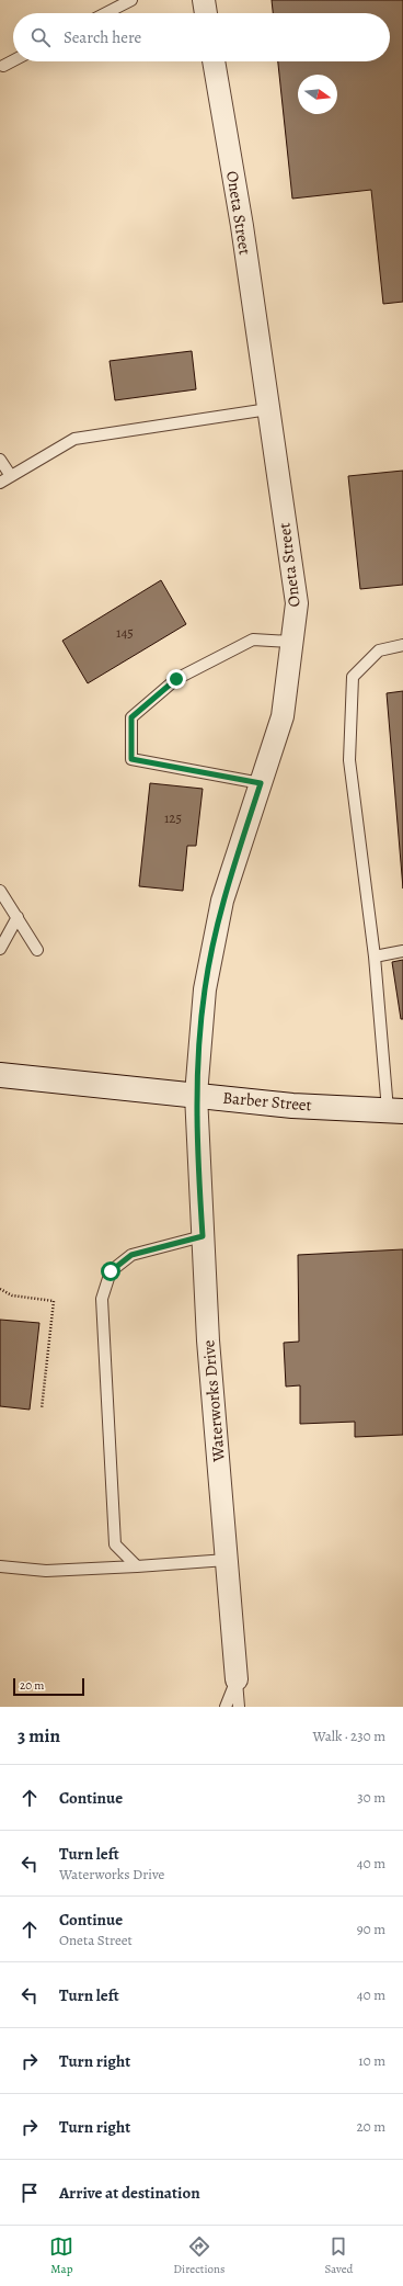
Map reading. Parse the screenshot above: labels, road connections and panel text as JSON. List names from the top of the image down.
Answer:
{
  "streets": {
    "street": ["Oneta Street", "Barber Street", "Waterworks Drive"]
  },
  "crossings": [
    ["Oneta Street", "Barber Street"],
    ["Oneta Street", "Waterworks Drive"],
    ["Barber Street", "Waterworks Drive"]
  ],
  "house_numbers": ["145", "125"],
  "scale_bar": "20 m",
  "north": "right",
  "page": {
    "search": "Search here",
    "scale": "20 m",
    "heading": ["3 min", "Walk · 230 m"],
    "list": [
      ["Continue", "30 m"],
      ["Turn left", "Waterworks Drive", "40 m"],
      ["Continue", "Oneta Street", "90 m"],
      ["Turn left", "40 m"],
      ["Turn right", "10 m"],
      ["Turn right", "20 m"],
      "Arrive at destination"
    ],
    "nav": ["Map", "Directions", "Saved"]
  }
}
